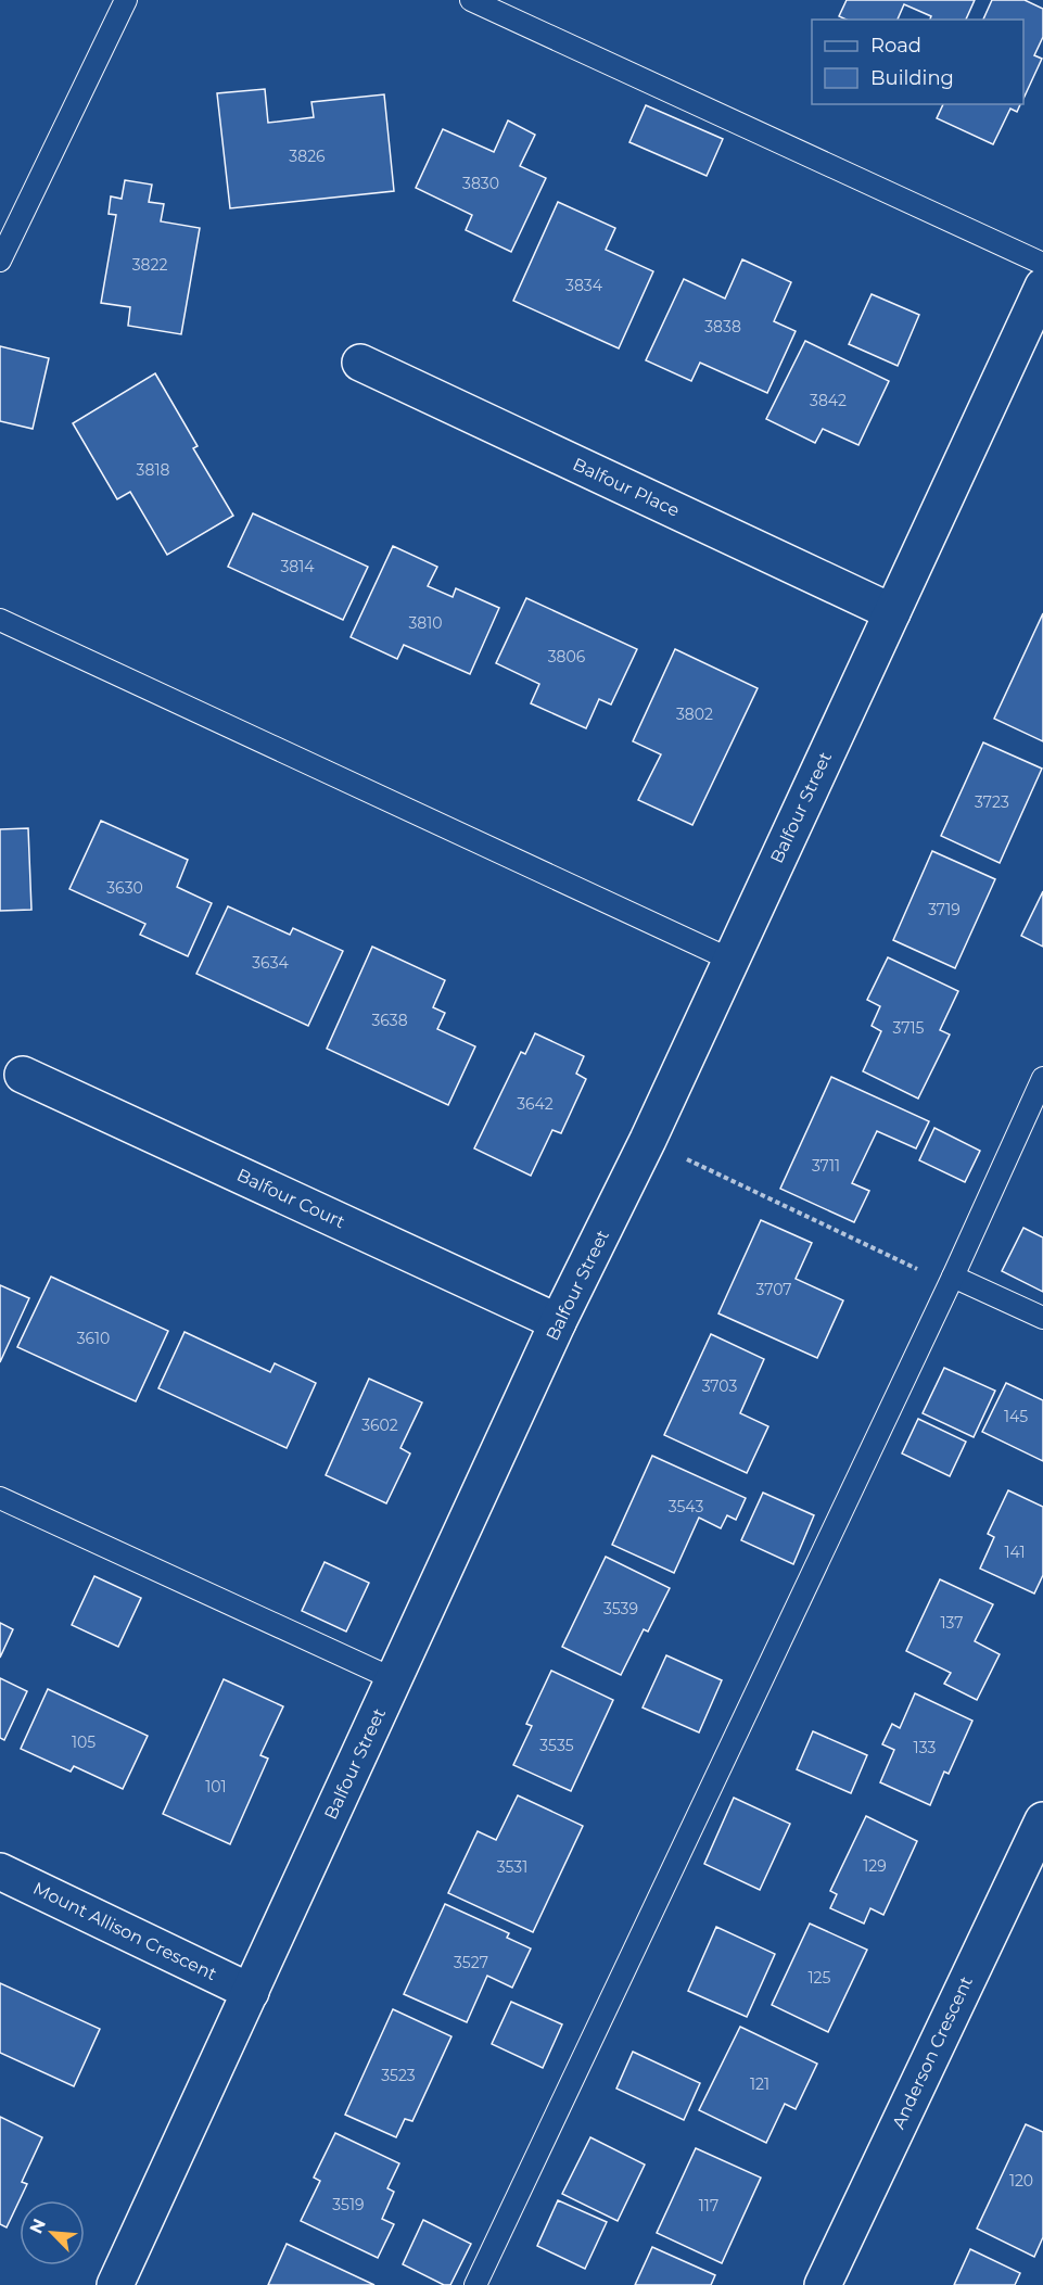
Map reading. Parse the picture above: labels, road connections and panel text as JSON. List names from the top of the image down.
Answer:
{
  "streets": {
    "street": [
      "Balfour Place",
      "Balfour Street",
      "Balfour Court",
      "Mount Allison Crescent",
      "Anderson Crescent"
    ]
  },
  "crossings": [
    ["Balfour Place", "Balfour Street"],
    ["Balfour Street", "Balfour Court"],
    ["Balfour Street", "Mount Allison Crescent"]
  ],
  "house_numbers": [
    "3826",
    "3830",
    "3822",
    "3834",
    "3838",
    "3842",
    "3818",
    "3814",
    "3810",
    "3806",
    "3802",
    "3723",
    "3630",
    "3719",
    "3634",
    "3638",
    "3715",
    "3642",
    "3711",
    "3707",
    "3610",
    "3703",
    "145",
    "3602",
    "3543",
    "141",
    "3539",
    "137",
    "105",
    "3535",
    "133",
    "101",
    "129",
    "3531",
    "3527",
    "125",
    "3523",
    "121",
    "120",
    "3519",
    "117"
  ],
  "legend": ["Road", "Building"],
  "north": "top left"
}
